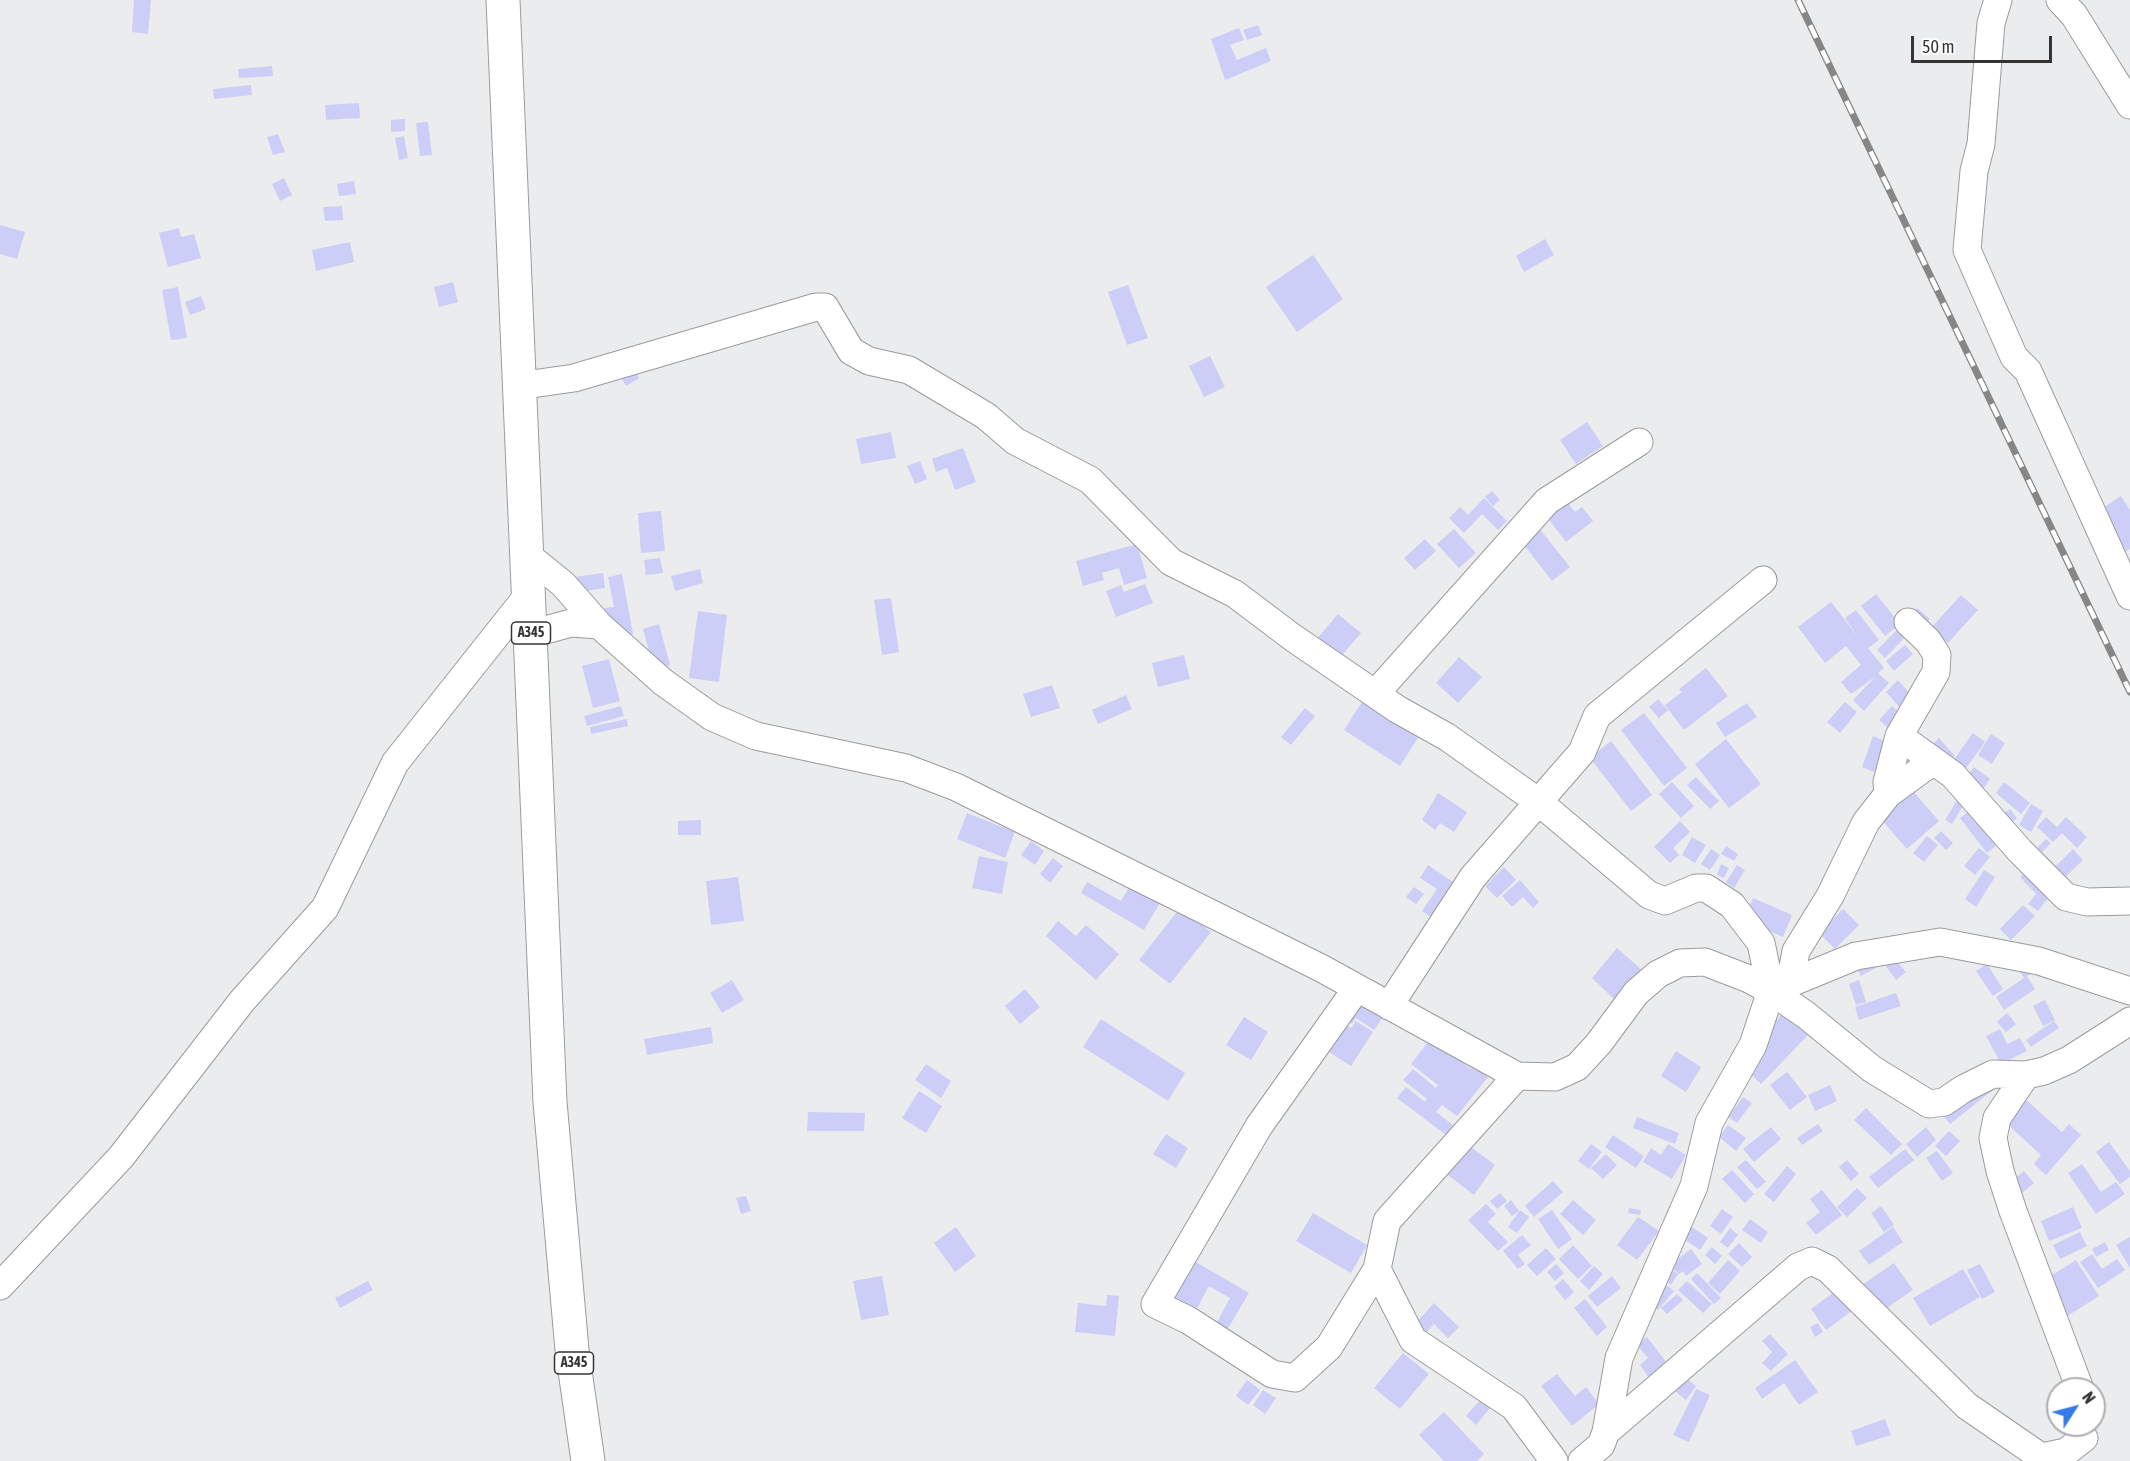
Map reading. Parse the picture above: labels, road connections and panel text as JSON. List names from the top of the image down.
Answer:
{
  "streets": {
    "highway": ["A345"]
  },
  "scale_bar": "50 m",
  "north": "top right"
}
